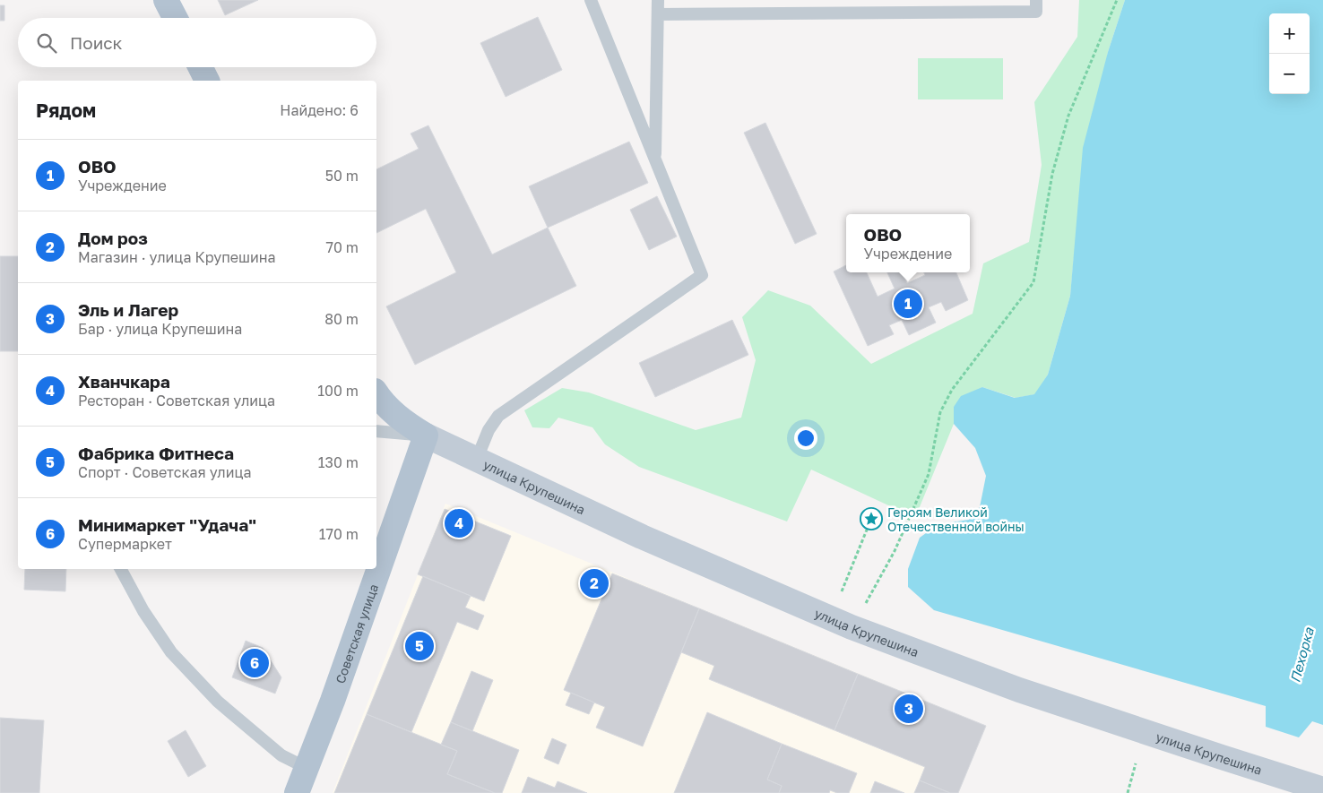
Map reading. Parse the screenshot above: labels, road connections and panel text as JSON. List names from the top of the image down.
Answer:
{
  "streets": {
    "main road": ["улица Крупешина", "Советская улица"]
  },
  "crossings": [
    ["улица Крупешина", "Советская улица"]
  ],
  "water": ["Пехорка"],
  "places": {
    "place": ["Героям Великой Отечественной войны"]
  },
  "page": {
    "map_buttons": ["+", "−"],
    "search": "Поиск",
    "heading": ["Рядом", "Найдено: 6"],
    "list": [
      {
        "mark": "1",
        "name": "ОВО",
        "note": "Учреждение",
        "value": "50 m"
      },
      {
        "mark": "2",
        "name": "Дом роз",
        "note": "Магазин · улица Крупешина",
        "value": "70 m"
      },
      {
        "mark": "3",
        "name": "Эль и Лагер",
        "note": "Бар · улица Крупешина",
        "value": "80 m"
      },
      {
        "mark": "4",
        "name": "Хванчкара",
        "note": "Ресторан · Советская улица",
        "value": "100 m"
      },
      {
        "mark": "5",
        "name": "Фабрика Фитнеса",
        "note": "Спорт · Советская улица",
        "value": "130 m"
      },
      {
        "mark": "6",
        "name": "Минимаркет \"Удача\"",
        "note": "Супермаркет",
        "value": "170 m"
      }
    ],
    "popup": ["ОВО", "Учреждение"],
    "pins": [
      "1",
      "4",
      "2",
      "5",
      "6",
      "3"
    ]
  }
}
